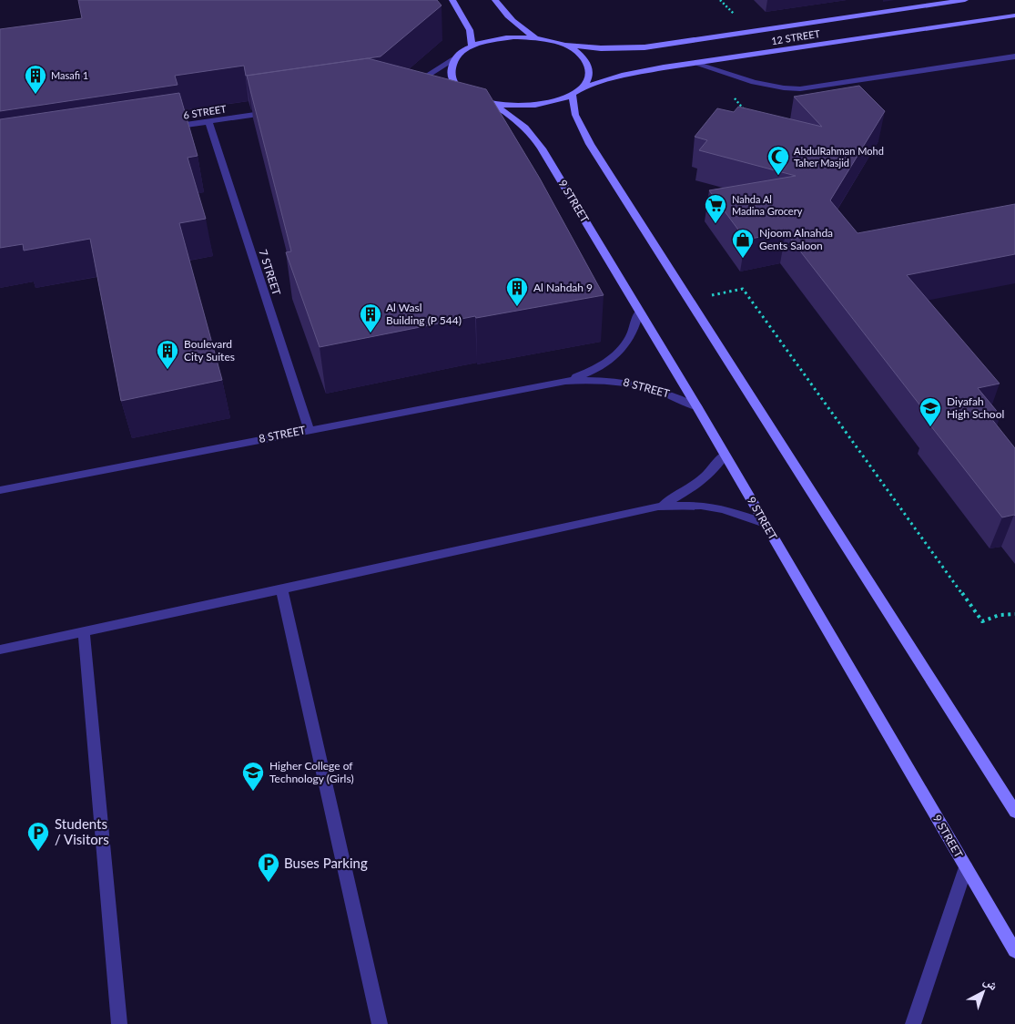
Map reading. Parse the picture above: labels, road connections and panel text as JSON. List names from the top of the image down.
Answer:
{
  "streets": {
    "street": [
      "12 STREET",
      "6 STREET",
      "9 STREET",
      "7 STREET",
      "8 STREET"
    ]
  },
  "crossings": [
    ["6 STREET", "7 STREET"],
    ["9 STREET", "8 STREET"],
    ["7 STREET", "8 STREET"]
  ],
  "places": {
    "building": [
      "Masafi 1",
      "Al Nahdah 9",
      "Al Wasl Building (P 544)",
      "Boulevard City Suites"
    ],
    "mosque": ["AbdulRahman Mohd Taher Masjid"],
    "supermarket": ["Nahda Al Madina Grocery"],
    "shop": ["Njoom Alnahda Gents Saloon"],
    "school or university": ["Diyafah High School", "Higher College of Technology (Girls)"],
    "parking": ["Students / Visitors", "Buses Parking"]
  },
  "north": "top right"
}
